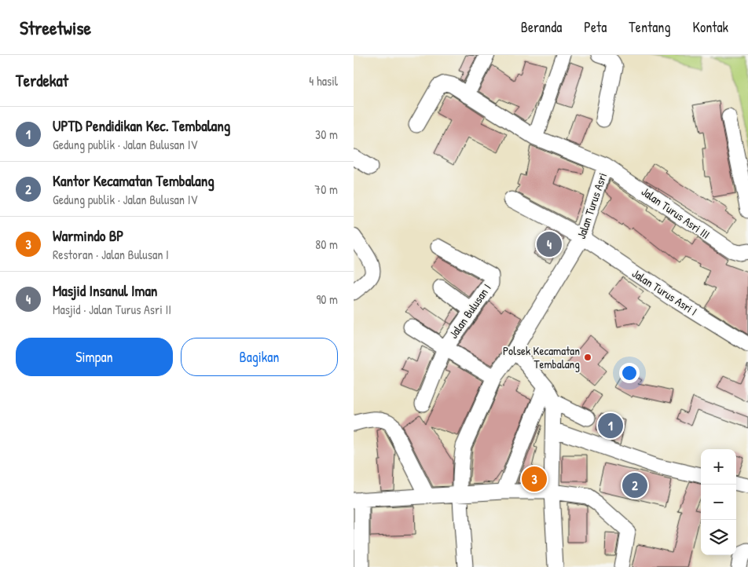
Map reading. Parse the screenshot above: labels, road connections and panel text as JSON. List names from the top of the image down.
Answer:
{
  "streets": {
    "street": [
      "Jalan Turus Asri",
      "Jalan Turus Asri III",
      "Jalan Turus Asri I",
      "Jalan Bulusan I"
    ]
  },
  "crossings": [
    ["Jalan Turus Asri", "Jalan Turus Asri III"],
    ["Jalan Turus Asri", "Jalan Turus Asri I"]
  ],
  "places": ["Polsek Kecamatan Tembalang"],
  "page": {
    "header": "Streetwise",
    "nav": [
      "Beranda",
      "Peta",
      "Tentang",
      "Kontak"
    ],
    "heading": ["Terdekat", "4 hasil"],
    "list": [
      {
        "mark": "1",
        "name": "UPTD Pendidikan Kec. Tembalang",
        "note": "Gedung publik · Jalan Bulusan IV",
        "value": "30 m"
      },
      {
        "mark": "2",
        "name": "Kantor Kecamatan Tembalang",
        "note": "Gedung publik · Jalan Bulusan IV",
        "value": "70 m"
      },
      {
        "mark": "3",
        "name": "Warmindo BP",
        "note": "Restoran · Jalan Bulusan I",
        "value": "80 m"
      },
      {
        "mark": "4",
        "name": "Masjid Insanul Iman",
        "note": "Masjid · Jalan Turus Asri II",
        "value": "90 m"
      }
    ],
    "pins": [
      "4",
      "1",
      "3",
      "2"
    ],
    "buttons": ["Simpan", "Bagikan"],
    "map_buttons": ["+", "−"]
  }
}
